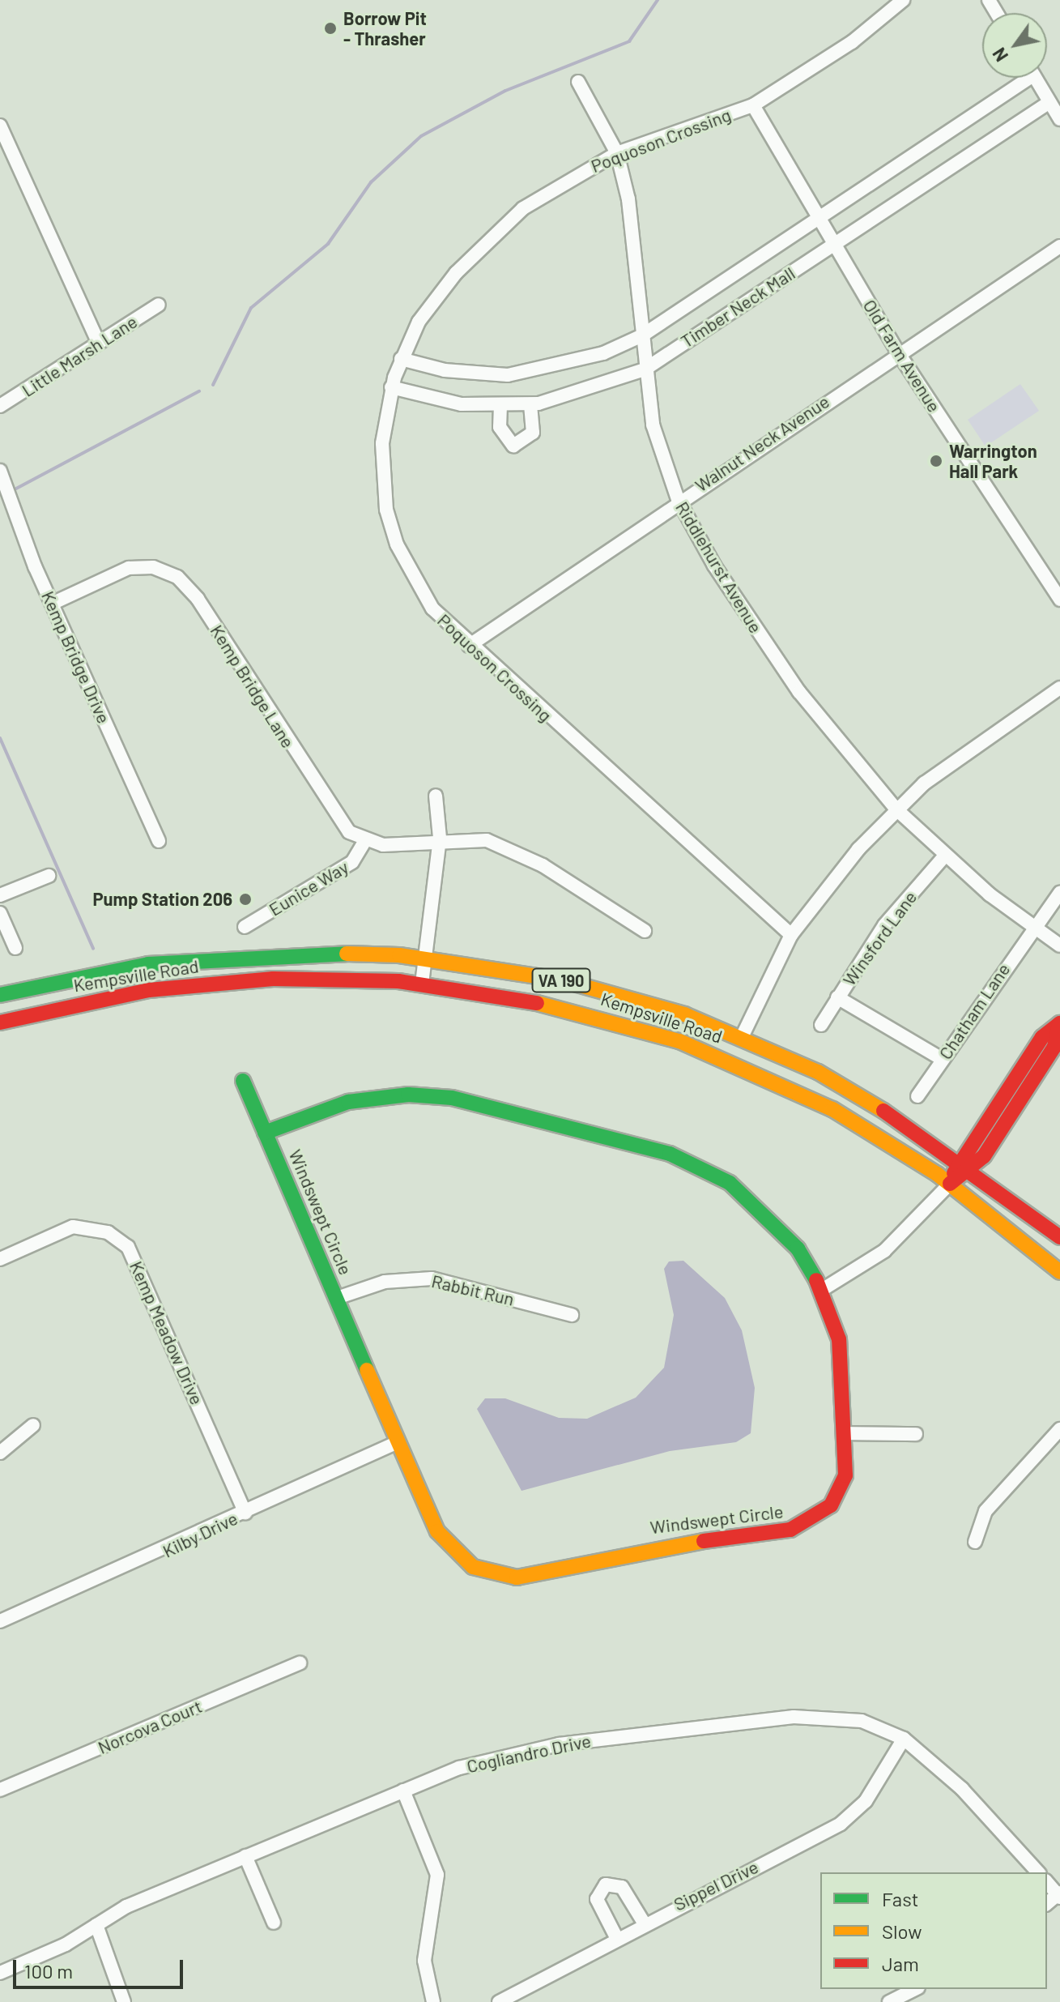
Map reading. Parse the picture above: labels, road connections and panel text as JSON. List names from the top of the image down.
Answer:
{
  "streets": {
    "main road": ["Kempsville Road", "VA 190", "Windswept Circle"],
    "street": [
      "Poquoson Crossing",
      "Timber Neck Mall",
      "Little Marsh Lane",
      "Old Farm Avenue",
      "Walnut Neck Avenue",
      "Riddlehurst Avenue",
      "Kemp Bridge Drive",
      "Kemp Bridge Lane",
      "Eunice Way",
      "Winsford Lane",
      "Chatham Lane",
      "Rabbit Run",
      "Kemp Meadow Drive",
      "Kilby Drive",
      "Norcova Court",
      "Cogliandro Drive",
      "Sippel Drive"
    ]
  },
  "crossings": [
    ["Poquoson Crossing", "Timber Neck Mall"],
    ["Poquoson Crossing", "Old Farm Avenue"],
    ["Poquoson Crossing", "Walnut Neck Avenue"],
    ["Poquoson Crossing", "Riddlehurst Avenue"],
    ["Timber Neck Mall", "Old Farm Avenue"],
    ["Timber Neck Mall", "Riddlehurst Avenue"],
    ["Old Farm Avenue", "Walnut Neck Avenue"],
    ["Walnut Neck Avenue", "Riddlehurst Avenue"],
    ["Riddlehurst Avenue", "Winsford Lane"],
    ["Riddlehurst Avenue", "Chatham Lane"],
    ["Kemp Bridge Drive", "Kemp Bridge Lane"],
    ["Kemp Bridge Lane", "Eunice Way"],
    ["Windswept Circle", "Rabbit Run"],
    ["Windswept Circle", "Kilby Drive"],
    ["Kemp Meadow Drive", "Kilby Drive"],
    ["Cogliandro Drive", "Sippel Drive"]
  ],
  "places": ["Borrow Pit - Thrasher", "Warrington Hall Park", "Pump Station 206"],
  "legend": ["Fast", "Slow", "Jam"],
  "scale_bar": "100 m",
  "north": "bottom left"
}
